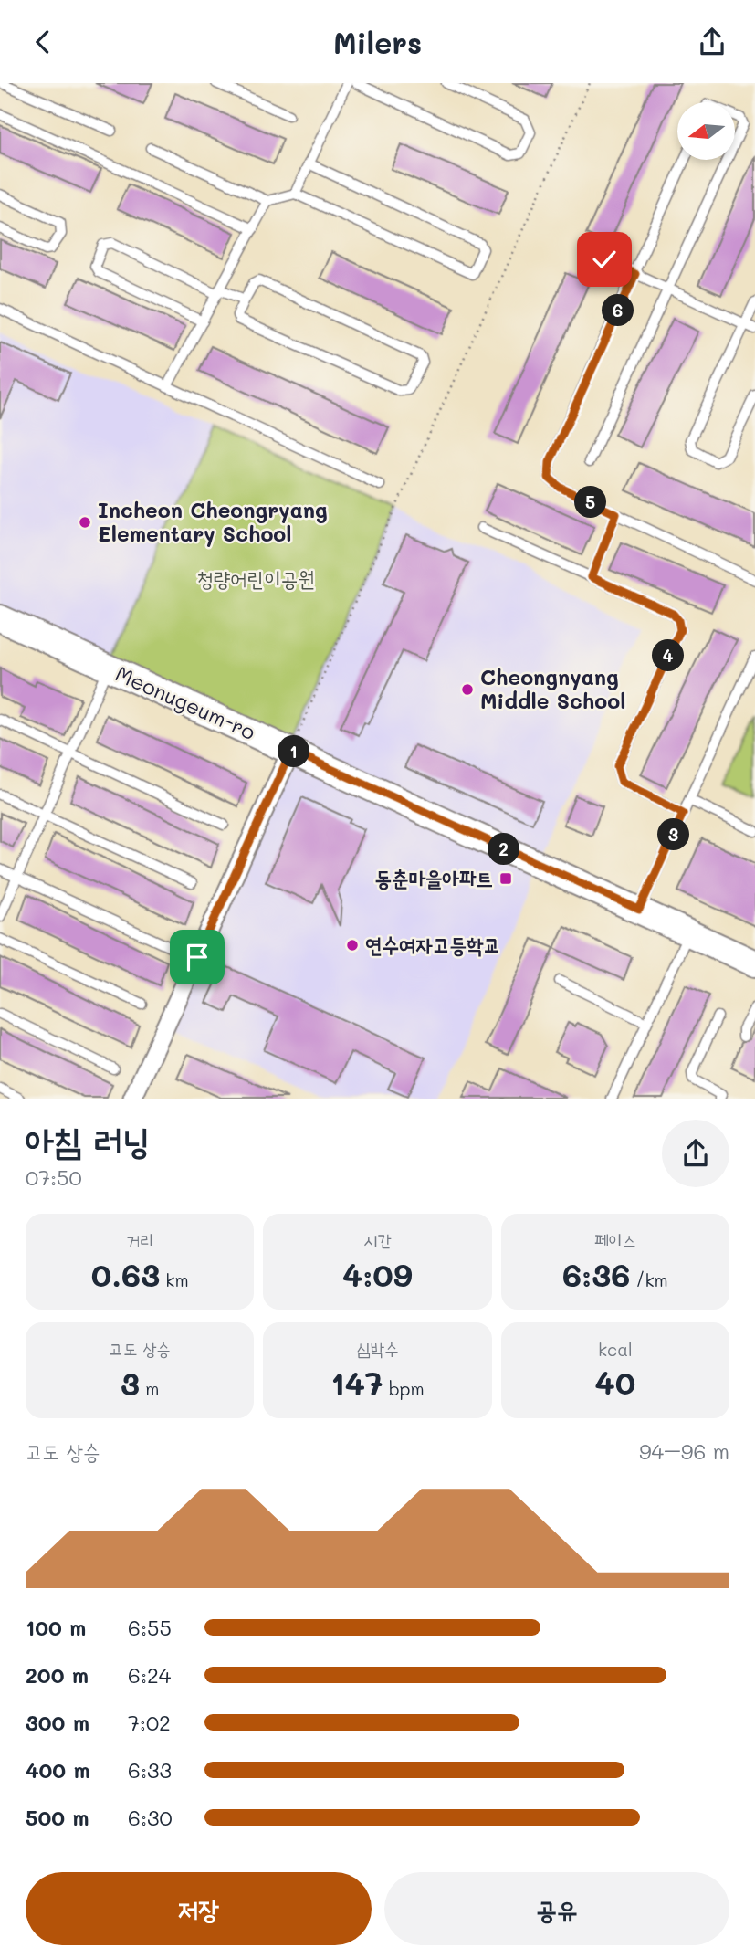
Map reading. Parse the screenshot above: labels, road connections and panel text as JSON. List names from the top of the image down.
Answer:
{
  "streets": {
    "main road": ["Meonugeum-ro"]
  },
  "parks": ["청량어린이공원"],
  "places": {
    "other": ["Incheon Cheongryang Elementary School", "Cheongnyang Middle School", "연수여자고등학교"],
    "transit": ["동춘마을아파트"]
  },
  "north": "left",
  "page": {
    "header": "Milers",
    "pins": [
      "6",
      "5",
      "4",
      "1",
      "3",
      "2"
    ],
    "heading": ["아침 러닝", "07:50"],
    "stats": [
      ["거리", "0.63 km"],
      ["시간", "4:09"],
      ["페이스", "6:36 /km"],
      ["고도 상승", "3 m"],
      ["심박수", "147 bpm"],
      ["kcal", "40"]
    ],
    "chart": ["고도 상승", "94–96 m"],
    "list": [
      {
        "name": "100 m",
        "note": "6:55"
      },
      {
        "name": "200 m",
        "note": "6:24"
      },
      {
        "name": "300 m",
        "note": "7:02"
      },
      {
        "name": "400 m",
        "note": "6:33"
      },
      {
        "name": "500 m",
        "note": "6:30"
      }
    ],
    "buttons": ["저장", "공유"]
  }
}
